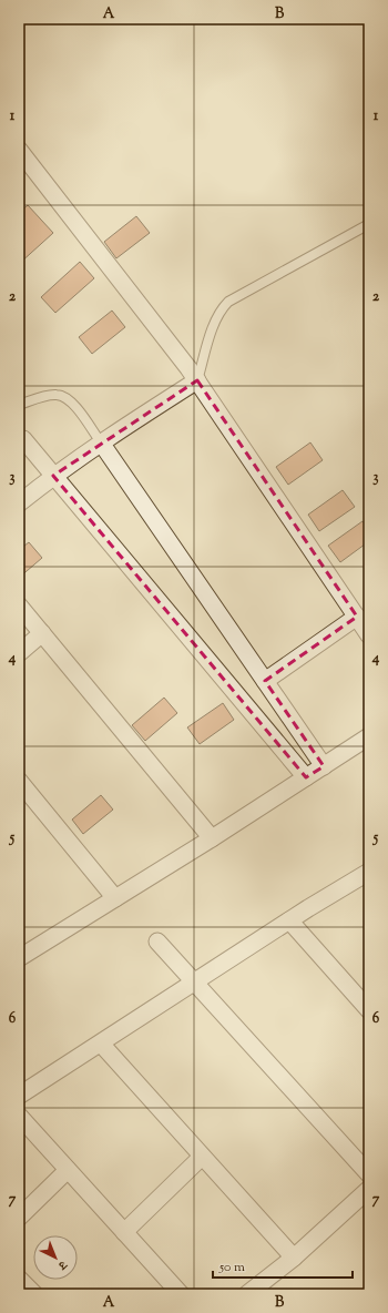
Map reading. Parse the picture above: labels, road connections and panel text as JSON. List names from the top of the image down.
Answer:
{
  "scale_bar": "50 m",
  "north": "bottom right",
  "grid": {
    "columns": ["A", "B"],
    "rows": [
      "1",
      "2",
      "3",
      "4",
      "5",
      "6",
      "7"
    ]
  }
}
